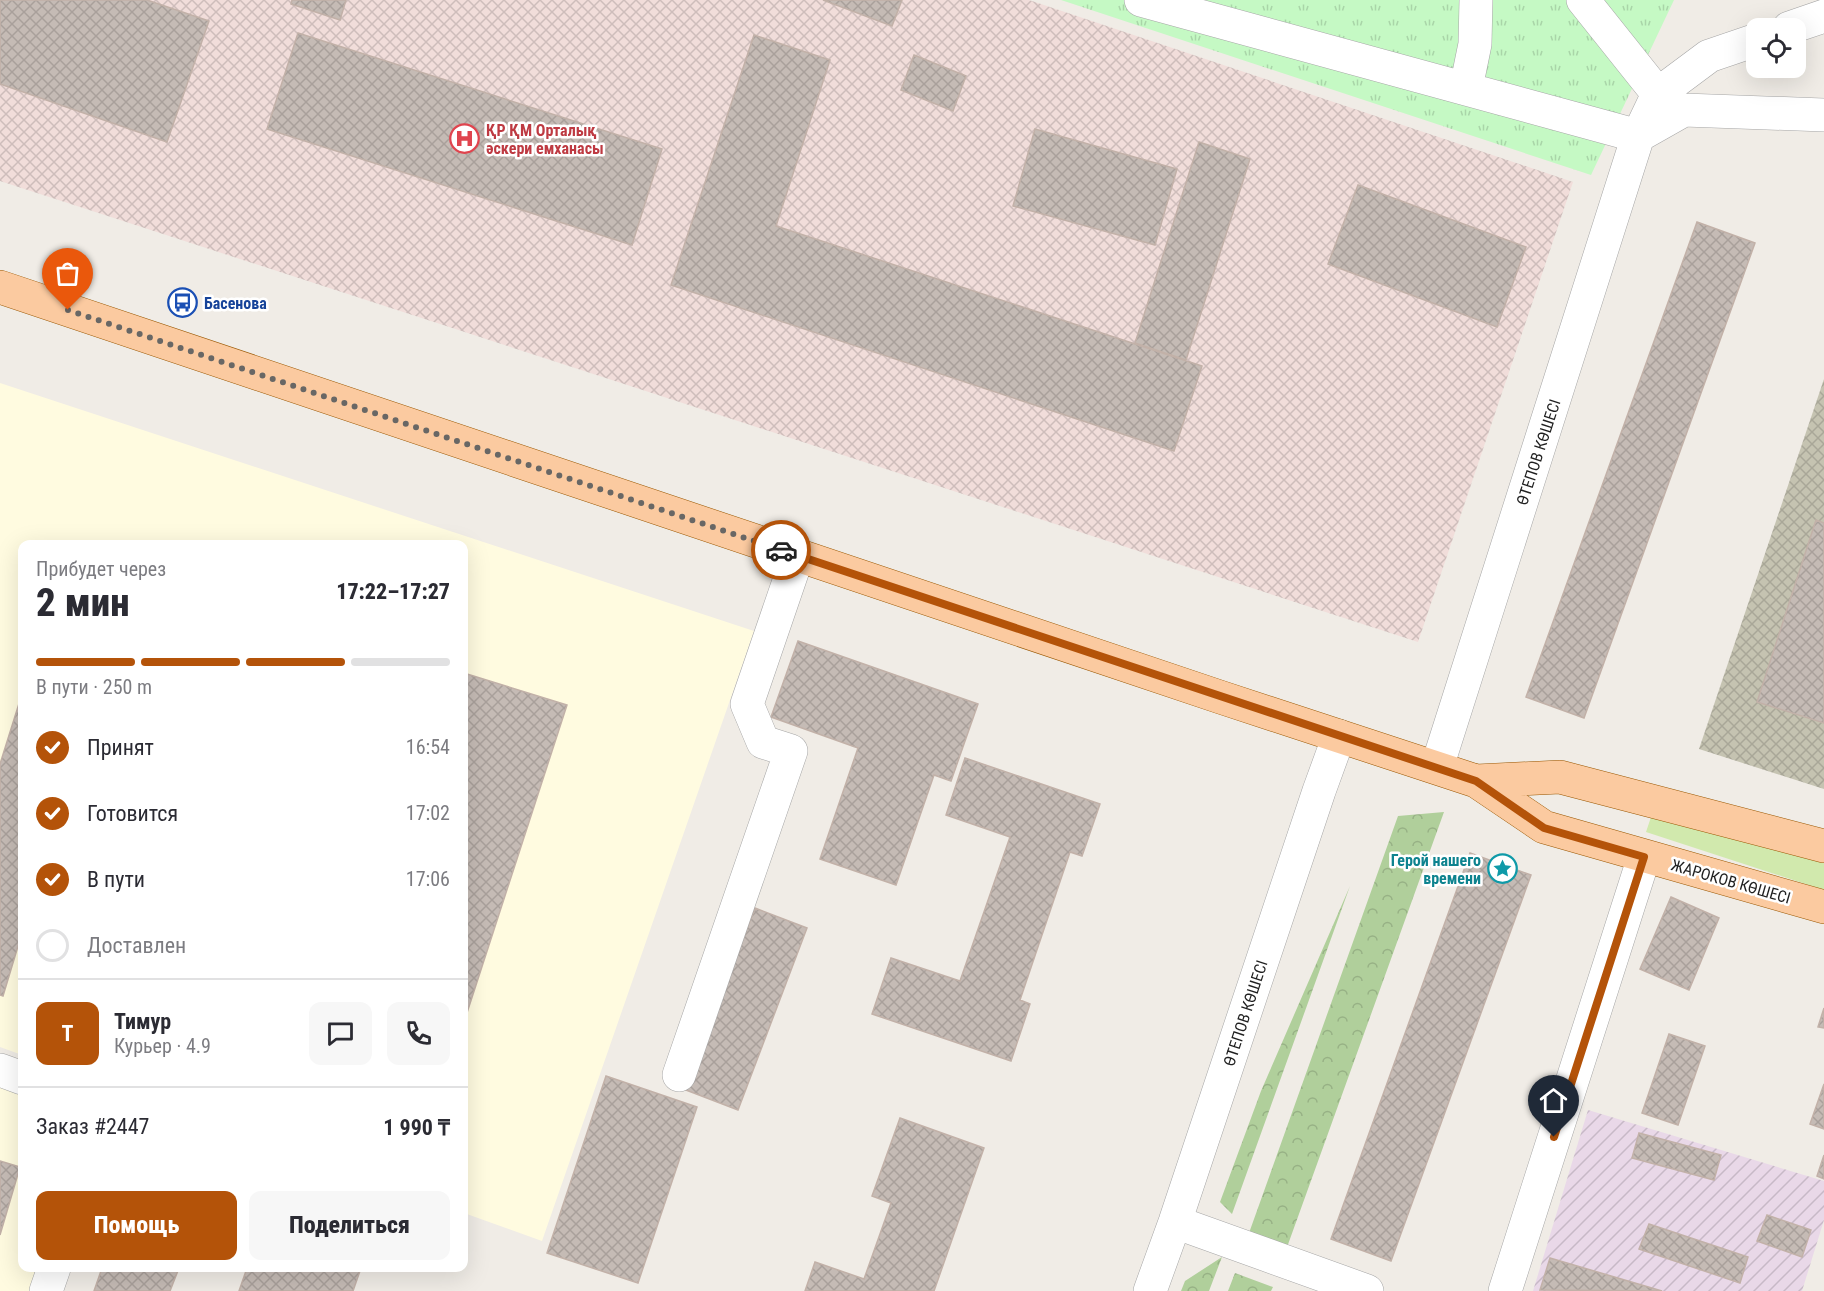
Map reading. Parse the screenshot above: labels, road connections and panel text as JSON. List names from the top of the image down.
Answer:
{
  "streets": {
    "main road": ["ЖАРОКОВ КӨШЕСІ"],
    "street": ["ӨТЕПОВ КӨШЕСІ"]
  },
  "crossings": [
    ["ӨТЕПОВ КӨШЕСІ", "ЖАРОКОВ КӨШЕСІ"]
  ],
  "places": {
    "hospital": ["ҚР ҚМ Орталық әскери емханасы"],
    "bus stop": ["Басенова"],
    "place": ["Герой нашего времени"]
  },
  "page": {
    "heading": ["2 мин", "Прибудет через", "17:22–17:27"],
    "panel": [
      "Тимур",
      "Курьер · 4.9",
      "Заказ #2447",
      "1 990 ₸"
    ],
    "bar": "В пути · 250 m",
    "list": [
      ["Принят", "16:54"],
      ["Готовится", "17:02"],
      ["В пути", "17:06"],
      "Доставлен"
    ],
    "round": "Т",
    "buttons": ["Помощь", "Поделиться"]
  }
}
